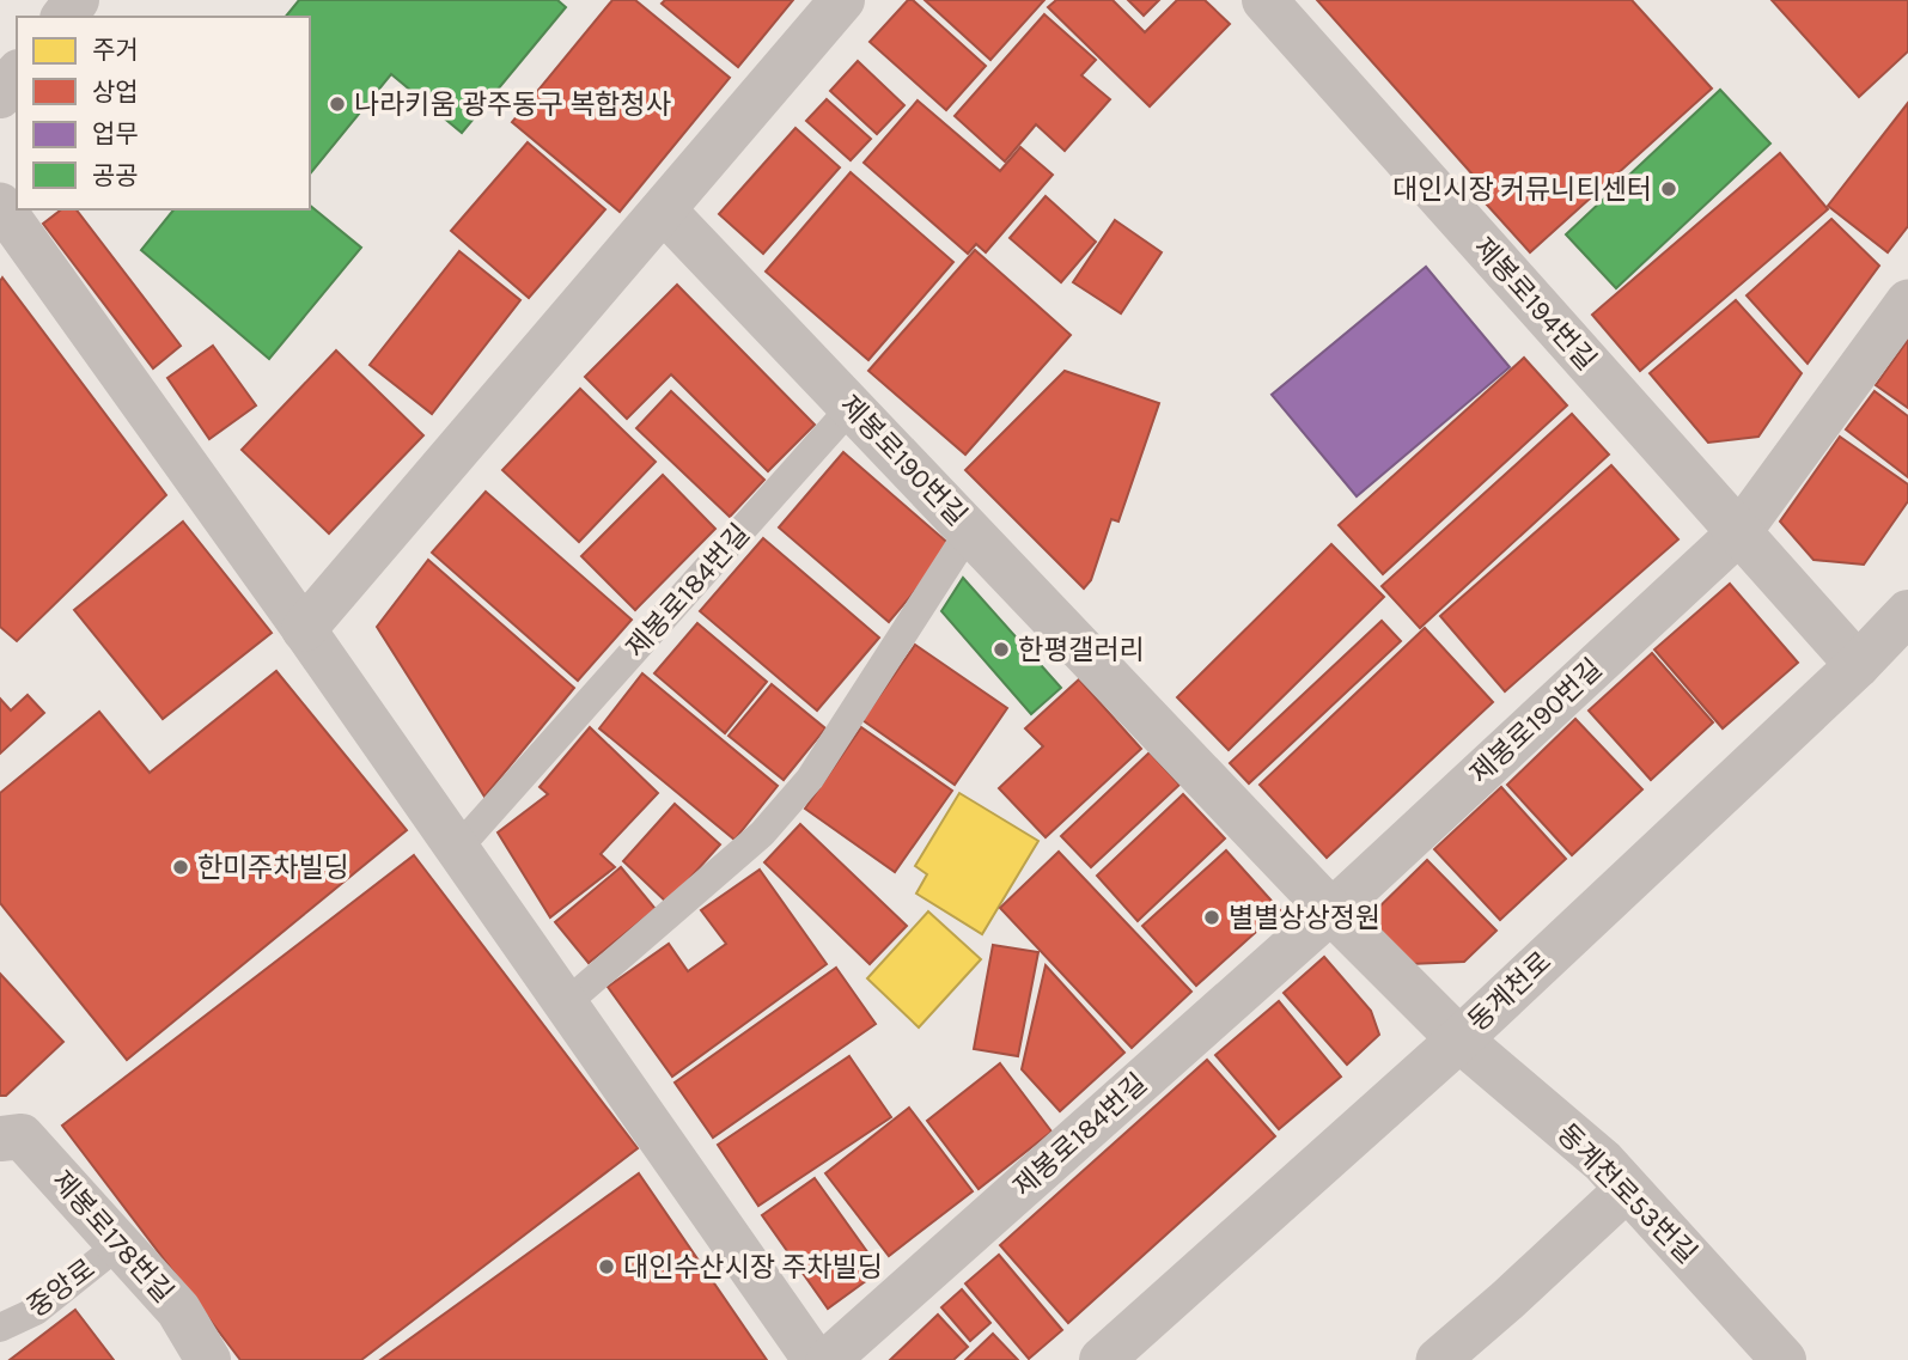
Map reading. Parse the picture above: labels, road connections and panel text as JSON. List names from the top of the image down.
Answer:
{
  "streets": {
    "street": [
      "제봉로194번길",
      "제봉로190번길",
      "제봉로184번길",
      "동계천로",
      "동계천로53번길",
      "제봉로178번길"
    ],
    "lane": ["중앙로"]
  },
  "crossings": [
    ["제봉로194번길", "제봉로190번길"],
    ["제봉로194번길", "동계천로"],
    ["제봉로190번길", "제봉로184번길"],
    ["제봉로190번길", "동계천로"],
    ["제봉로190번길", "동계천로53번길"],
    ["동계천로", "동계천로53번길"],
    ["제봉로178번길", "중앙로"]
  ],
  "places": [
    "나라키움 광주동구 복합청사",
    "대인시장 커뮤니티센터",
    "한평갤러리",
    "한미주차빌딩",
    "별별상상정원",
    "대인수산시장 주차빌딩"
  ],
  "legend": [
    "주거",
    "상업",
    "업무",
    "공공"
  ]
}
